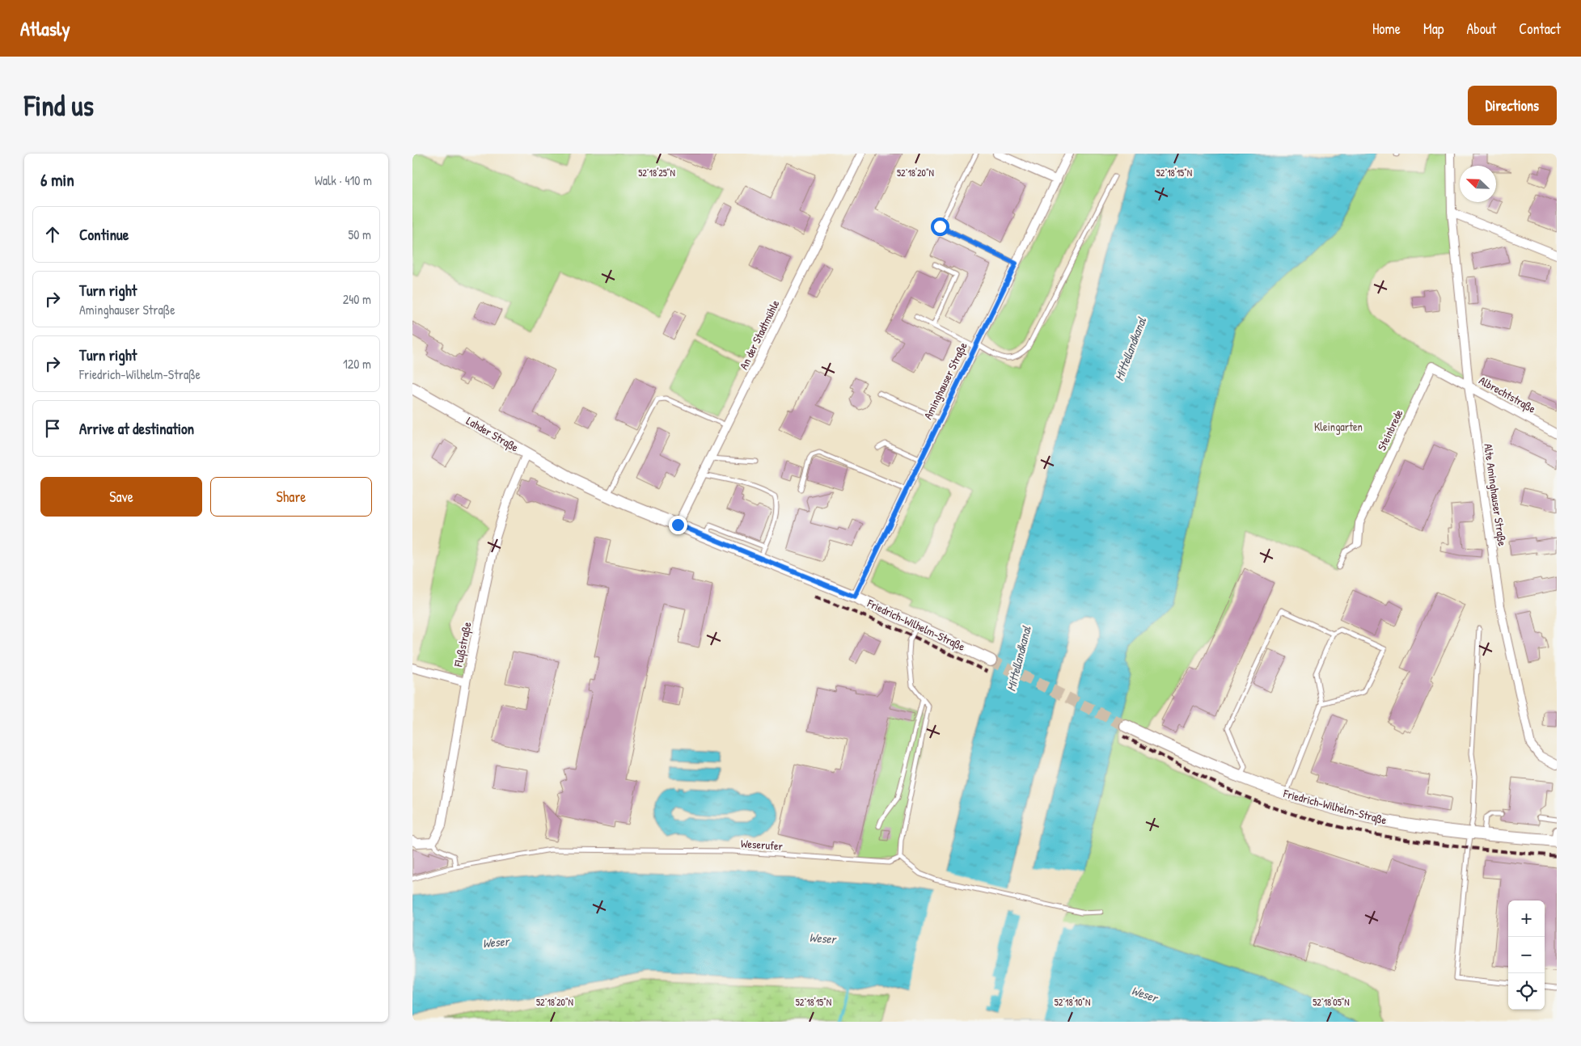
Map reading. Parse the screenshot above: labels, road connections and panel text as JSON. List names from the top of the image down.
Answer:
{
  "streets": {
    "street": [
      "An der Stadtmühle",
      "Aminghauser Straße",
      "Albrechtstraße",
      "Steinbrede",
      "Lahder Straße",
      "Alte Aminghauser Straße",
      "Friedrich-Wilhelm-Straße",
      "Flußstraße"
    ],
    "lane": ["Weserufer"]
  },
  "crossings": [
    ["An der Stadtmühle", "Friedrich-Wilhelm-Straße"],
    ["Aminghauser Straße", "Friedrich-Wilhelm-Straße"],
    ["Albrechtstraße", "Steinbrede"],
    ["Albrechtstraße", "Alte Aminghauser Straße"],
    ["Steinbrede", "Alte Aminghauser Straße"],
    ["Lahder Straße", "Friedrich-Wilhelm-Straße"],
    ["Lahder Straße", "Flußstraße"]
  ],
  "water": ["Mittellandkanal", "Weser"],
  "parks": ["Kleingarten"],
  "north": "top left",
  "page": {
    "header": "Atlasly",
    "nav": [
      "Home",
      "Map",
      "About",
      "Contact"
    ],
    "buttons": [
      "Directions",
      ["Save", "Share"]
    ],
    "title": "Find us",
    "heading": ["6 min", "Walk · 410 m"],
    "list": [
      ["Continue", "50 m"],
      ["Turn right", "Aminghauser Straße", "240 m"],
      ["Turn right", "Friedrich-Wilhelm-Straße", "120 m"],
      "Arrive at destination"
    ],
    "map_buttons": ["+", "−"]
  },
  "coordinates": [
    "52°18'25\"N",
    "52°18'20\"N",
    "52°18'15\"N",
    "52°18'10\"N",
    "52°18'05\"N"
  ]
}
